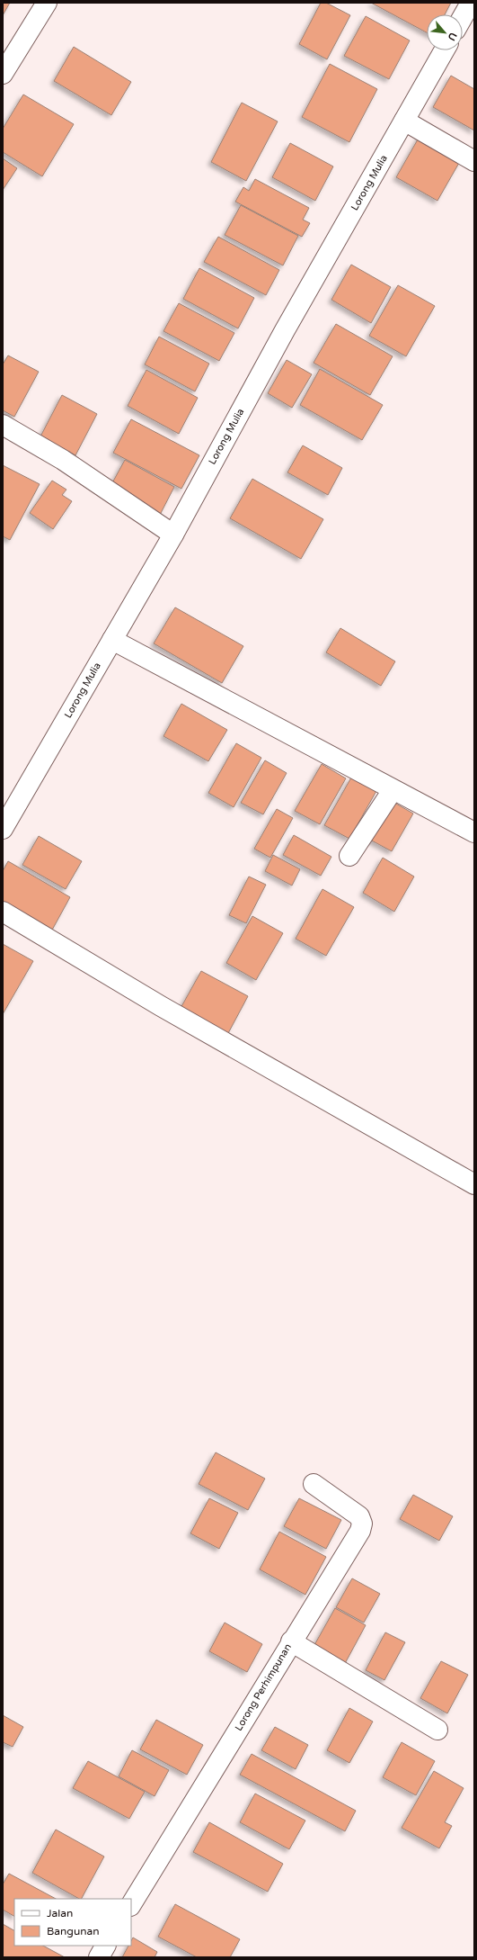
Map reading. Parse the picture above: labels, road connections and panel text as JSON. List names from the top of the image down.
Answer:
{
  "streets": {
    "street": ["Lorong Mulia", "Lorong Perhimpunan"]
  },
  "legend": ["Jalan", "Bangunan"],
  "north": "bottom right"
}
